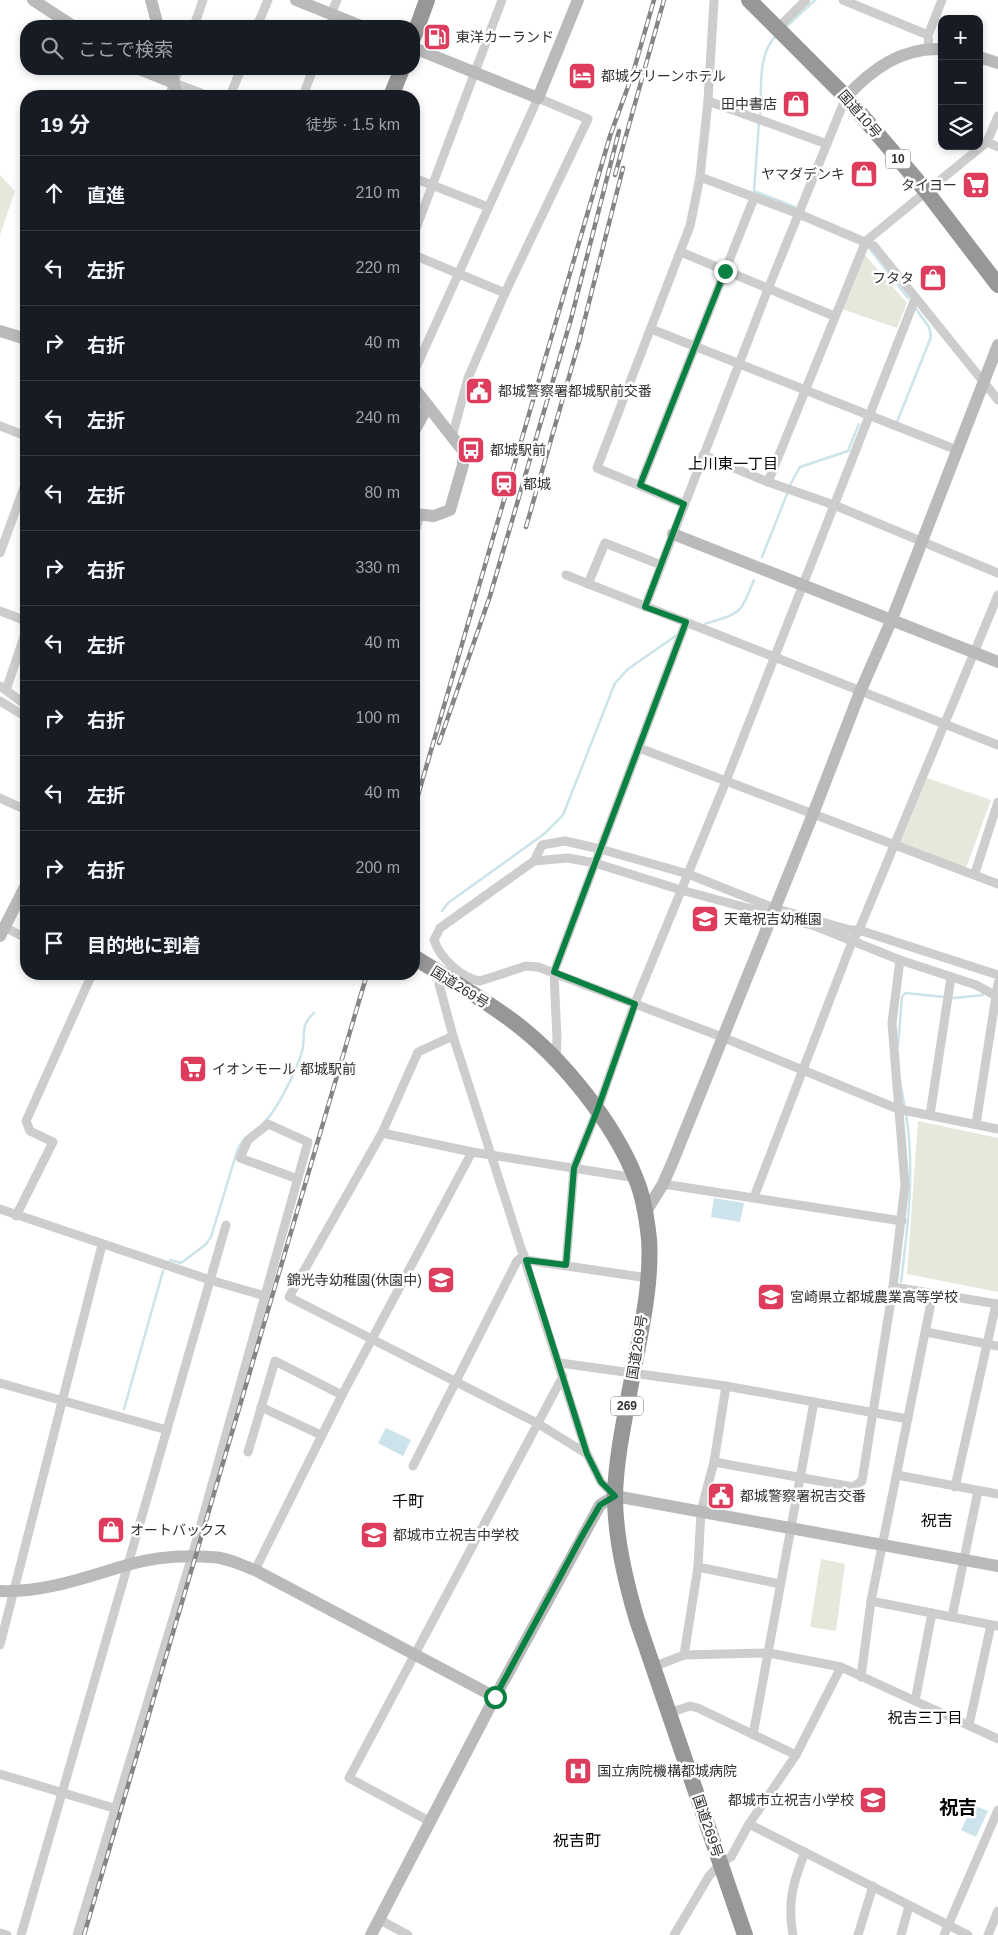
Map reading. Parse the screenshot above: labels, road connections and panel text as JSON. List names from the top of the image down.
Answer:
{
  "streets": {
    "highway": [
      "国道10号",
      "10",
      "国道269号",
      "269"
    ]
  },
  "districts": [
    "上川東一丁目",
    "千町",
    "祝吉",
    "祝吉三丁目",
    "祝吉",
    "祝吉町"
  ],
  "places": {
    "fuel station": ["東洋カーランド"],
    "hotel": ["都城グリーンホテル"],
    "shop": [
      "田中書店",
      "ヤマダデンキ",
      "フタタ",
      "オートバックス"
    ],
    "supermarket": ["タイヨー", "イオンモール 都城駅前"],
    "public building": ["都城警察署都城駅前交番", "都城警察署祝吉交番"],
    "bus stop": ["都城駅前"],
    "station": ["都城"],
    "school or university": [
      "天竜祝吉幼稚園",
      "錦光寺幼稚園(休園中)",
      "宮崎県立都城農業高等学校",
      "都城市立祝吉中学校",
      "都城市立祝吉小学校"
    ],
    "hospital": ["国立病院機構都城病院"]
  },
  "page": {
    "map_buttons": ["+", "−"],
    "search": "ここで検索",
    "heading": ["19 分", "徒歩 · 1.5 km"],
    "list": [
      ["直進", "210 m"],
      ["左折", "220 m"],
      ["右折", "40 m"],
      ["左折", "240 m"],
      ["左折", "80 m"],
      ["右折", "330 m"],
      ["左折", "40 m"],
      ["右折", "100 m"],
      ["左折", "40 m"],
      ["右折", "200 m"],
      "目的地に到着"
    ]
  }
}
